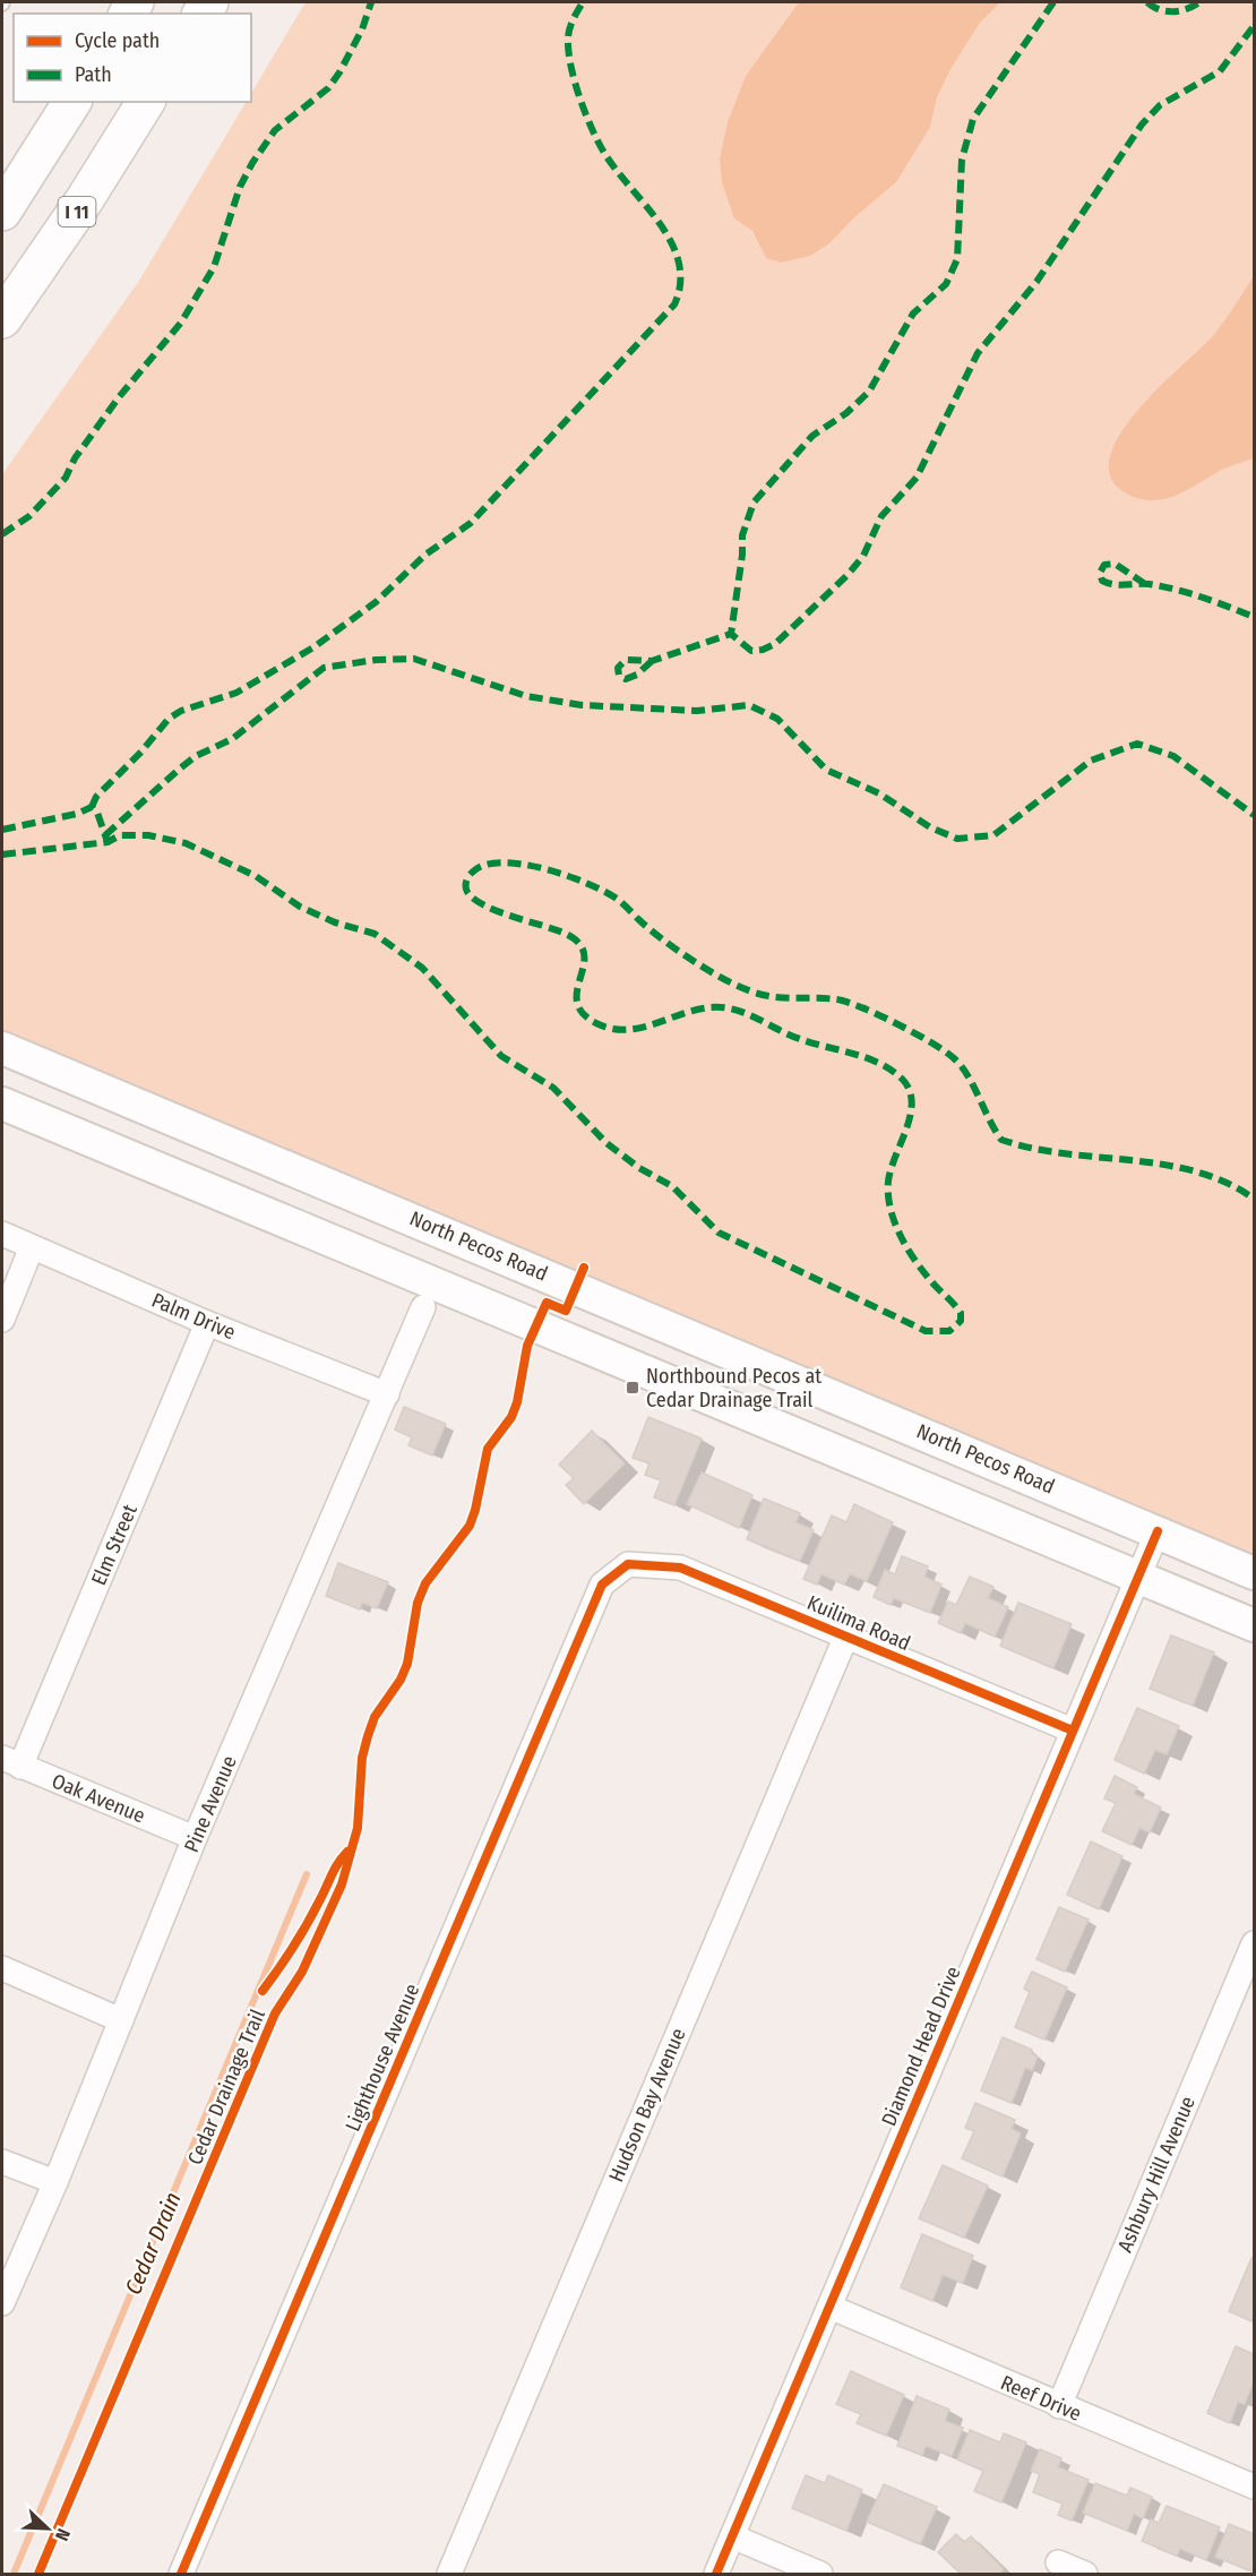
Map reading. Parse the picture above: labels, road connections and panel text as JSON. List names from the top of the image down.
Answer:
{
  "streets": {
    "highway": ["I 11"],
    "main road": ["North Pecos Road"],
    "street": [
      "Palm Drive",
      "Elm Street",
      "Kuilima Road",
      "Oak Avenue",
      "Pine Avenue",
      "Diamond Head Drive",
      "Lighthouse Avenue",
      "Hudson Bay Avenue",
      "Ashbury Hill Avenue",
      "Reef Drive"
    ],
    "cycle path": ["Cedar Drainage Trail"]
  },
  "crossings": [
    ["North Pecos Road", "Diamond Head Drive"],
    ["Palm Drive", "Elm Street"],
    ["Palm Drive", "Pine Avenue"],
    ["Elm Street", "Oak Avenue"],
    ["Kuilima Road", "Diamond Head Drive"],
    ["Kuilima Road", "Lighthouse Avenue"],
    ["Kuilima Road", "Hudson Bay Avenue"],
    ["Oak Avenue", "Pine Avenue"],
    ["Diamond Head Drive", "Reef Drive"],
    ["Ashbury Hill Avenue", "Reef Drive"]
  ],
  "water": ["Cedar Drain"],
  "places": {
    "transit": ["Northbound Pecos at Cedar Drainage Trail"]
  },
  "legend": ["Cycle path", "Path"],
  "north": "bottom right"
}
